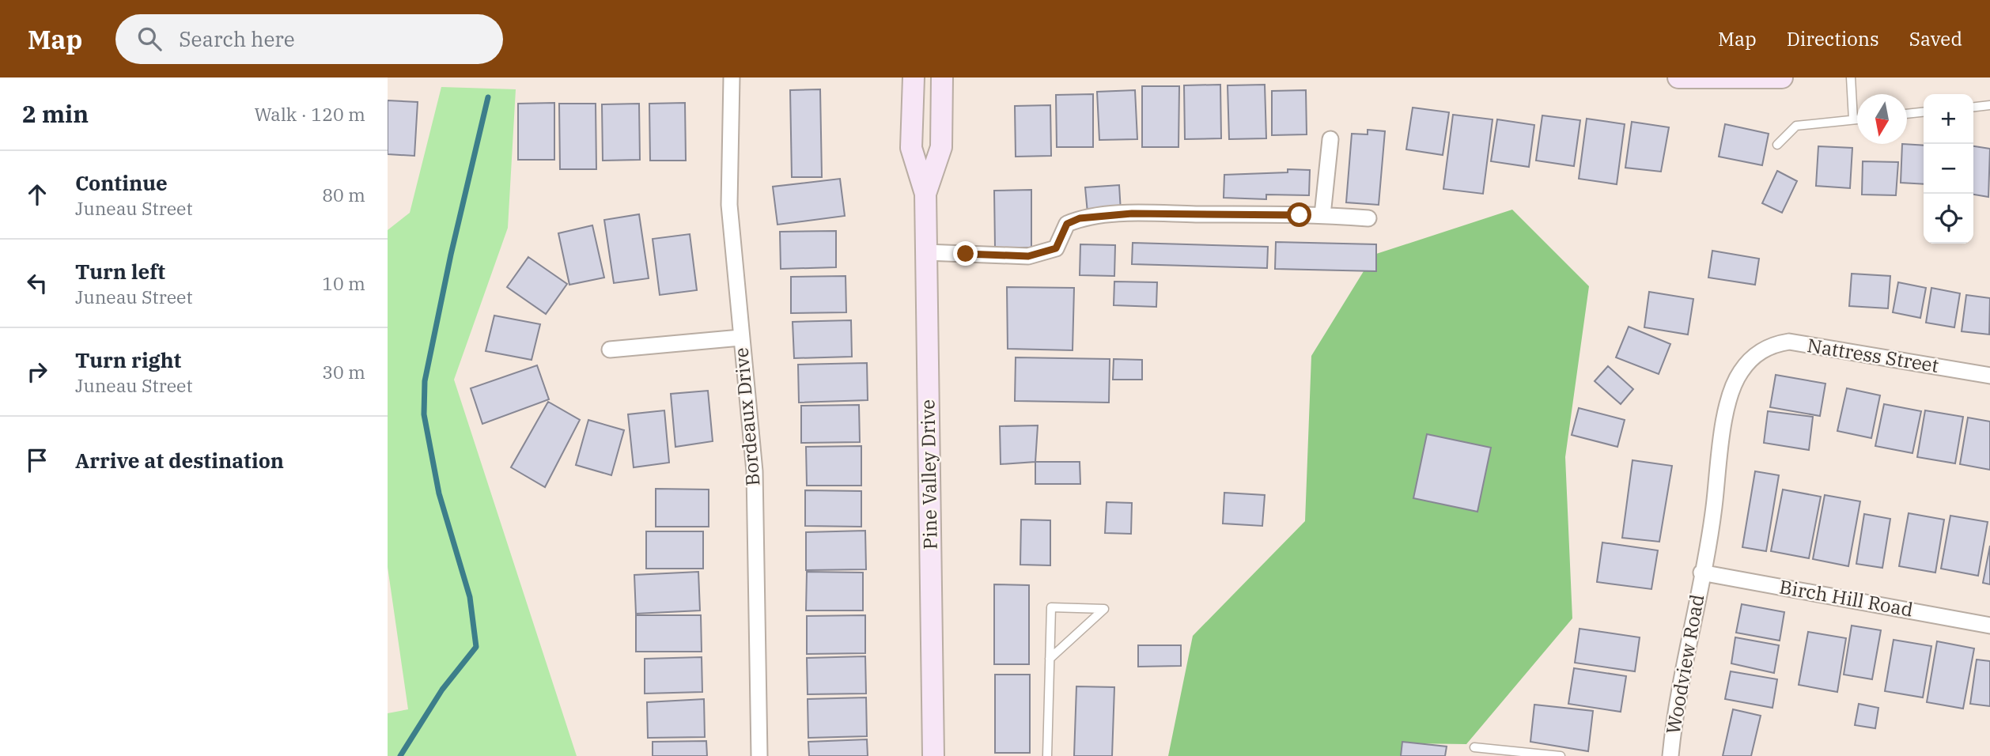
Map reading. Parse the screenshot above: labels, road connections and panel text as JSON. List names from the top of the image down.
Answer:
{
  "streets": {
    "main road": ["Pine Valley Drive"],
    "street": [
      "Nattress Street",
      "Bordeaux Drive",
      "Birch Hill Road",
      "Woodview Road"
    ]
  },
  "crossings": [
    ["Nattress Street", "Woodview Road"],
    ["Birch Hill Road", "Woodview Road"]
  ],
  "north": "bottom",
  "page": {
    "header": "Map",
    "search": "Search here",
    "nav": ["Map", "Directions", "Saved"],
    "heading": ["2 min", "Walk · 120 m"],
    "map_buttons": ["+", "−"],
    "list": [
      ["Continue", "Juneau Street", "80 m"],
      ["Turn left", "Juneau Street", "10 m"],
      ["Turn right", "Juneau Street", "30 m"],
      "Arrive at destination"
    ]
  }
}
